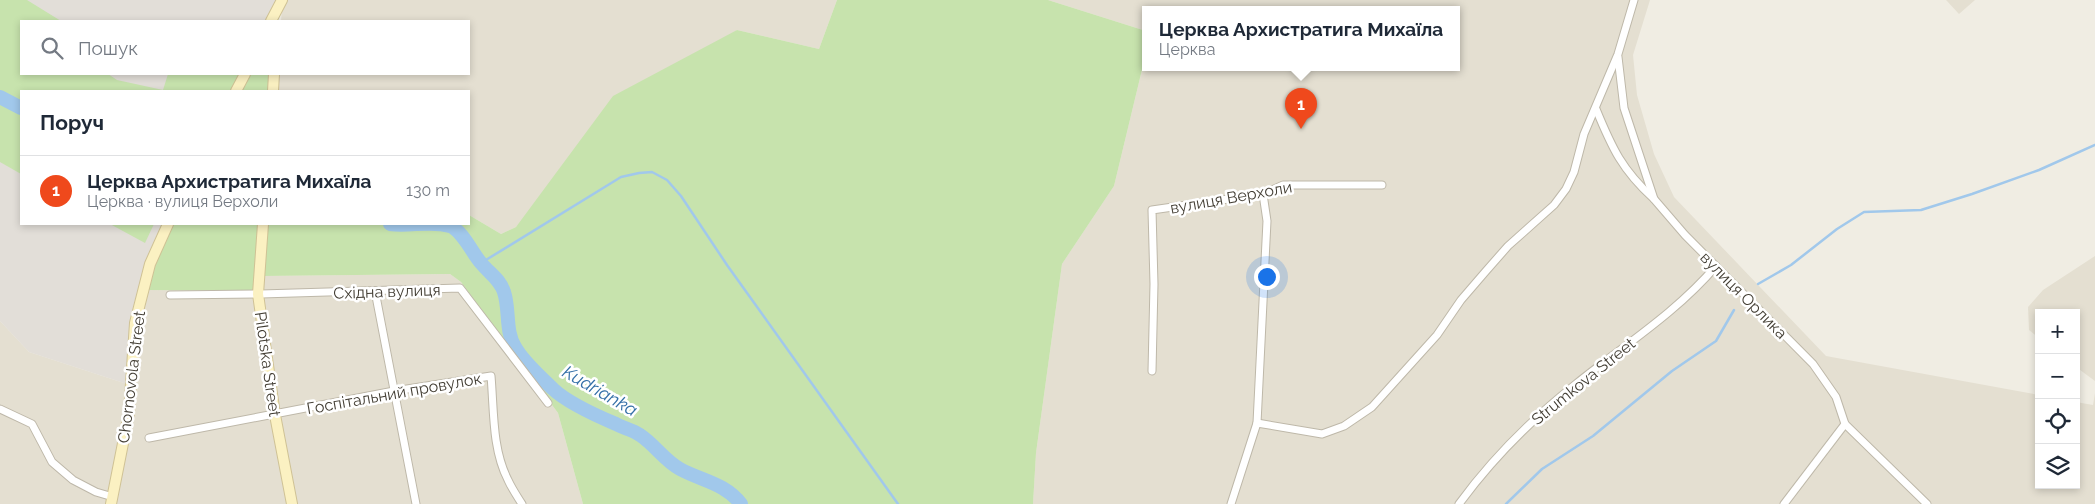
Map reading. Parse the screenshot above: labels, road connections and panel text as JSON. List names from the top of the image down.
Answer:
{
  "streets": {
    "street": [
      "вулиця Верхоли",
      "Східна вулиця",
      "вулиця Орлика",
      "Pilotska Street",
      "Chornovola Street",
      "Strumkova Street",
      "Госпітальний провулок"
    ]
  },
  "crossings": [
    ["Східна вулиця", "Pilotska Street"],
    ["вулиця Орлика", "Strumkova Street"],
    ["Pilotska Street", "Госпітальний провулок"]
  ],
  "water": ["Kudrianka"],
  "page": {
    "popup": ["Церква Архистратига Михаїла", "Церква"],
    "search": "Пошук",
    "pins": "1",
    "heading": "Поруч",
    "list": [
      {
        "mark": "1",
        "name": "Церква Архистратига Михаїла",
        "note": "Церква · вулиця Верхоли",
        "value": "130 m"
      }
    ],
    "map_buttons": ["+", "−"]
  }
}
